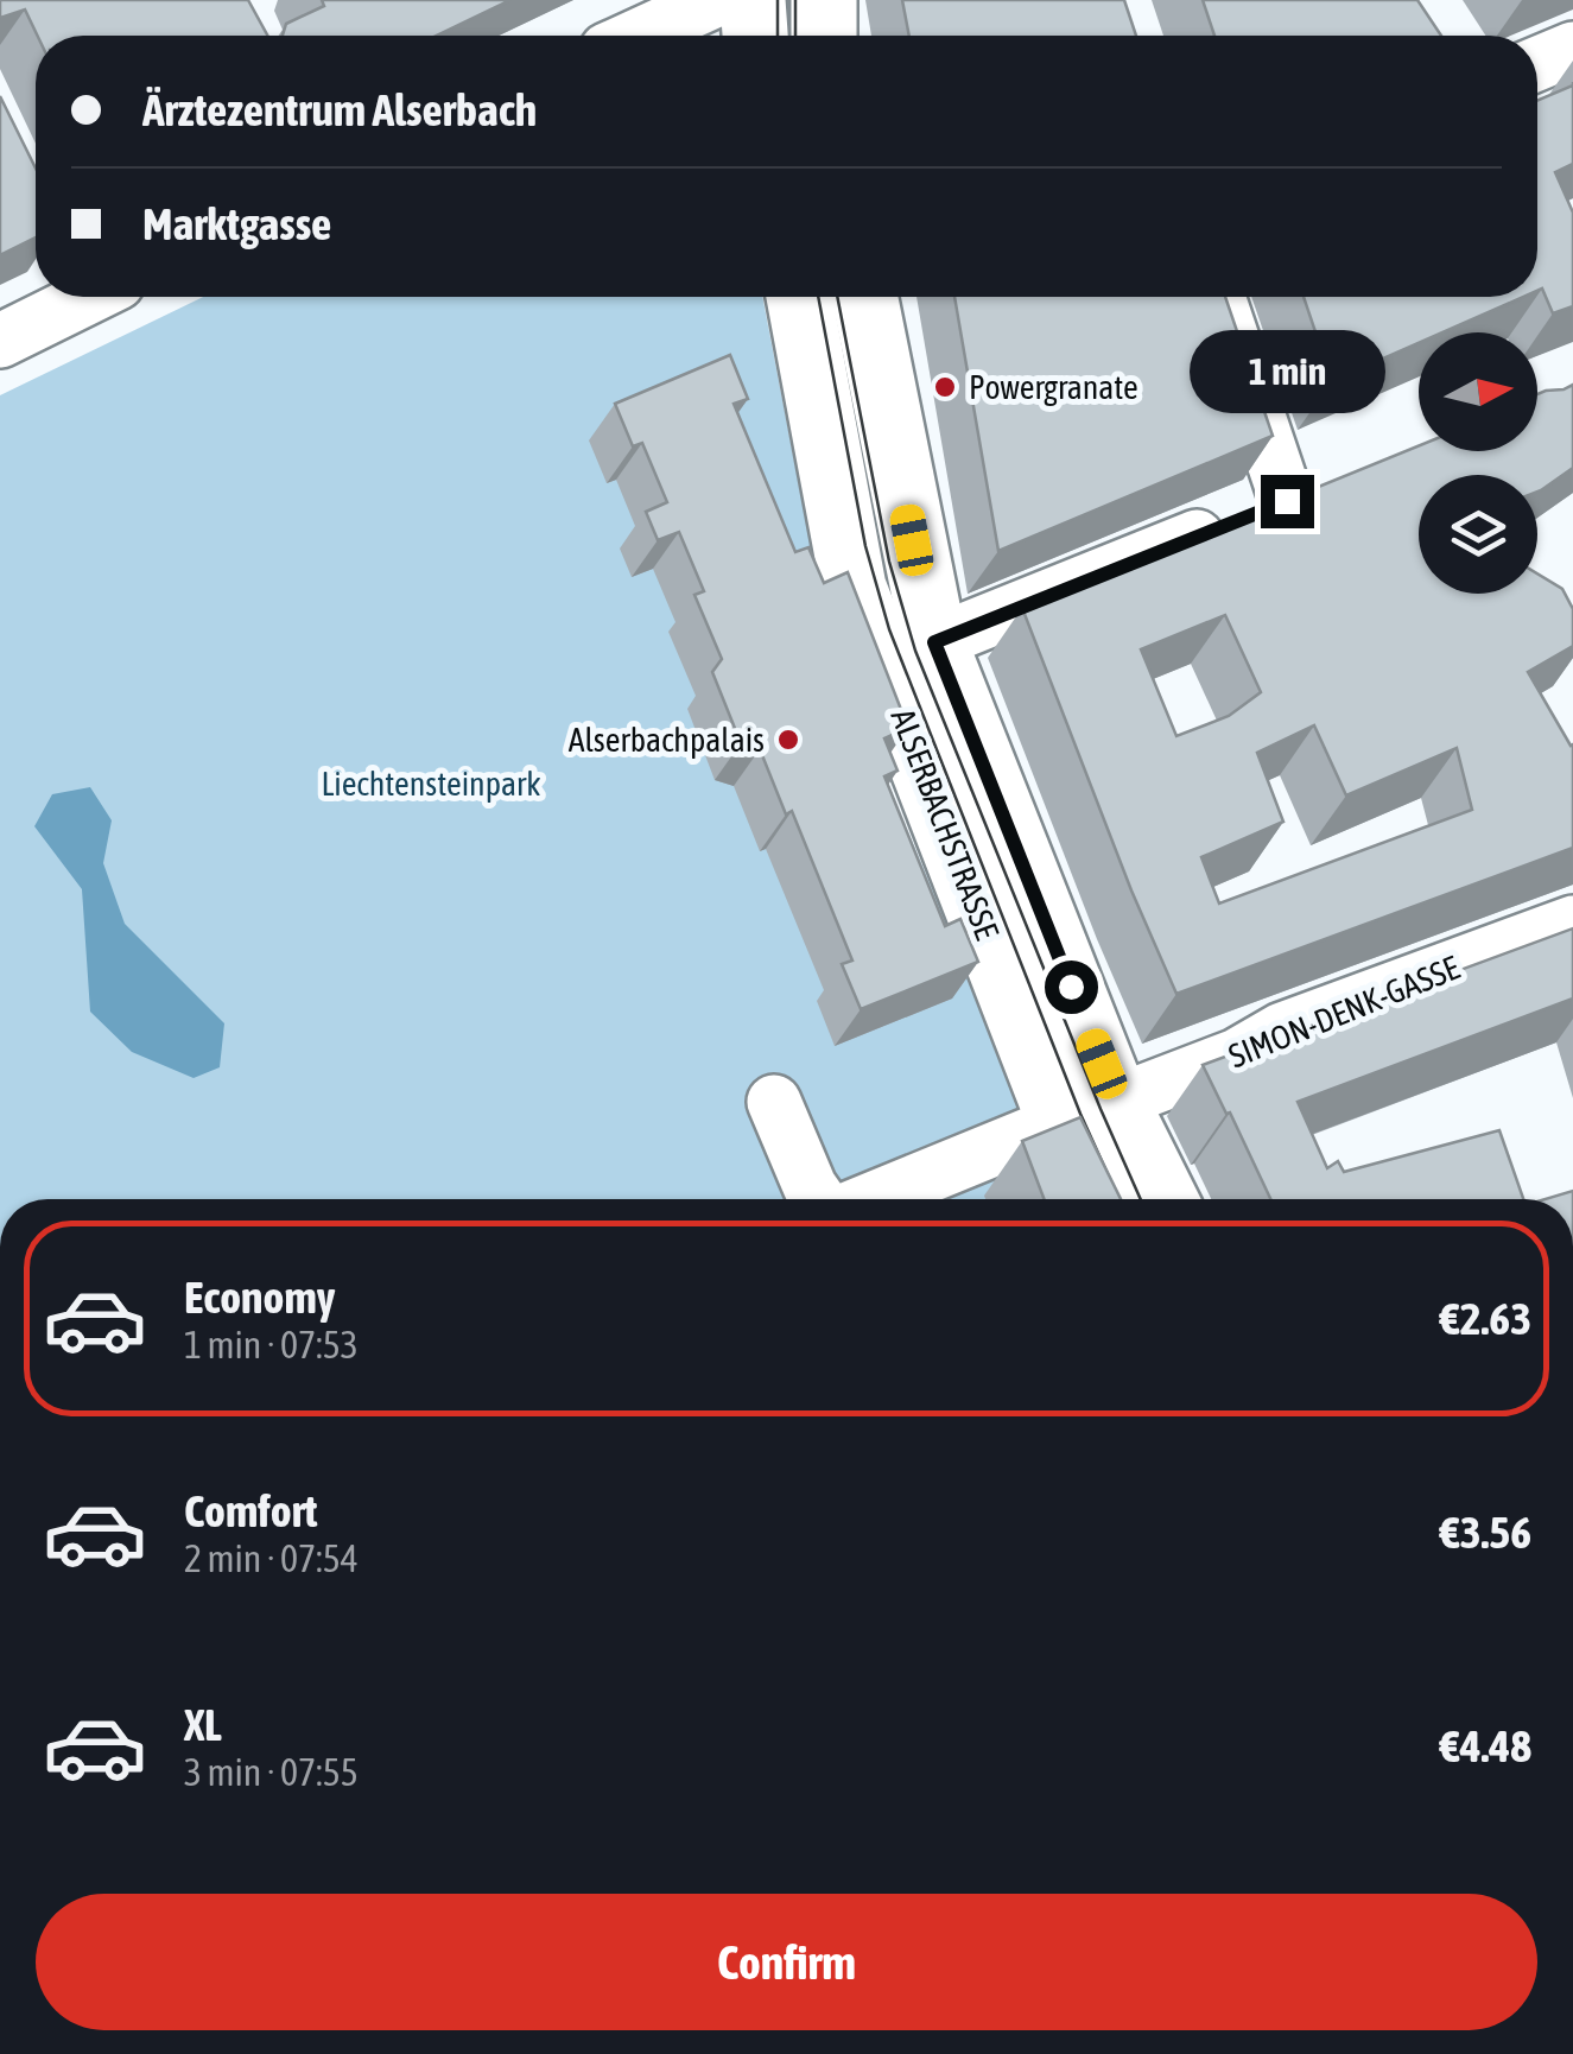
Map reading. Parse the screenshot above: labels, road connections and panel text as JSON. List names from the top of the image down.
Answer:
{
  "streets": {
    "main road": ["ALSERBACHSTRASSE"],
    "street": ["SIMON-DENK-GASSE"]
  },
  "crossings": [
    ["ALSERBACHSTRASSE", "SIMON-DENK-GASSE"]
  ],
  "parks": ["Liechtensteinpark"],
  "places": ["Powergranate", "Alserbachpalais"],
  "north": "right",
  "page": {
    "banner": ["Ärztezentrum Alserbach", "Marktgasse"],
    "bubble": "1 min",
    "list": [
      {
        "name": "Economy",
        "note": "1 min · 07:53",
        "value": "€2.63"
      },
      {
        "name": "Comfort",
        "note": "2 min · 07:54",
        "value": "€3.56"
      },
      {
        "name": "XL",
        "note": "3 min · 07:55",
        "value": "€4.48"
      }
    ],
    "buttons": "Confirm"
  }
}
